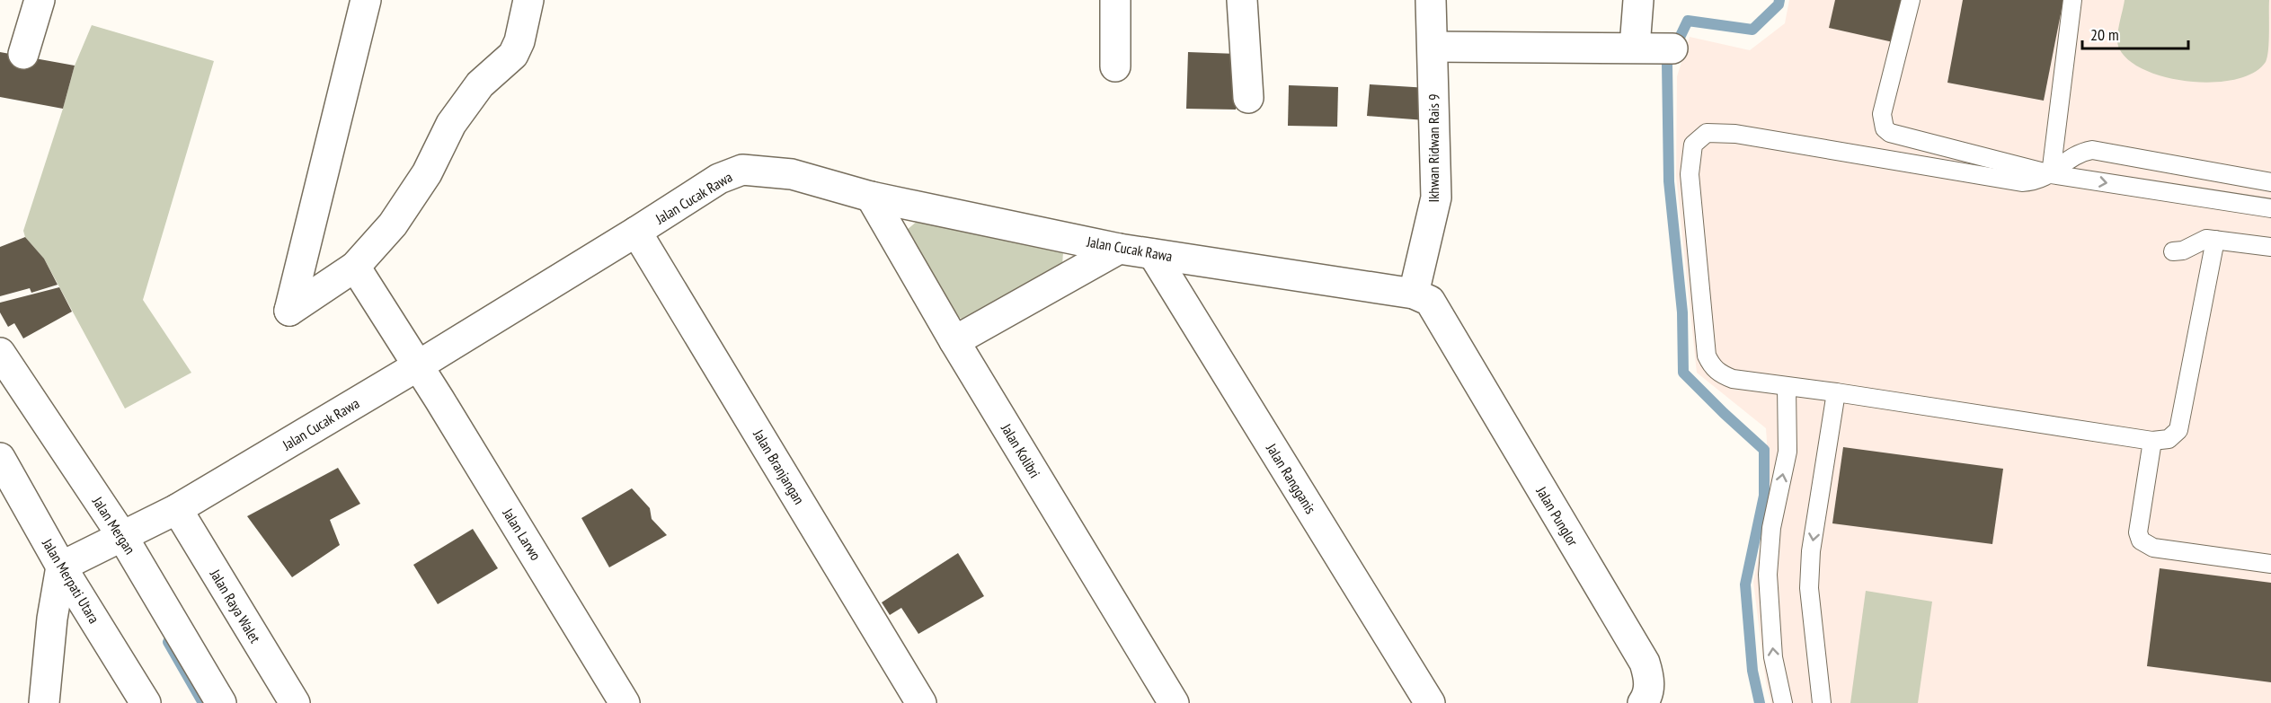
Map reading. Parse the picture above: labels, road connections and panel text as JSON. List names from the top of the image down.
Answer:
{
  "streets": {
    "street": [
      "Ikhwan Ridwan Rais 9",
      "Jalan Cucak Rawa",
      "Jalan Kolibri",
      "Jalan Branjangan",
      "Jalan Rangganis",
      "Jalan Punglor",
      "Jalan Mergan",
      "Jalan Larwo",
      "Jalan Merpati Utara",
      "Jalan Raya Walet"
    ]
  },
  "crossings": [
    ["Ikhwan Ridwan Rais 9", "Jalan Cucak Rawa"],
    ["Jalan Cucak Rawa", "Jalan Kolibri"],
    ["Jalan Cucak Rawa", "Jalan Branjangan"],
    ["Jalan Cucak Rawa", "Jalan Rangganis"],
    ["Jalan Cucak Rawa", "Jalan Punglor"],
    ["Jalan Cucak Rawa", "Jalan Mergan"],
    ["Jalan Cucak Rawa", "Jalan Larwo"],
    ["Jalan Cucak Rawa", "Jalan Merpati Utara"],
    ["Jalan Cucak Rawa", "Jalan Raya Walet"]
  ],
  "scale_bar": "20 m"
}
